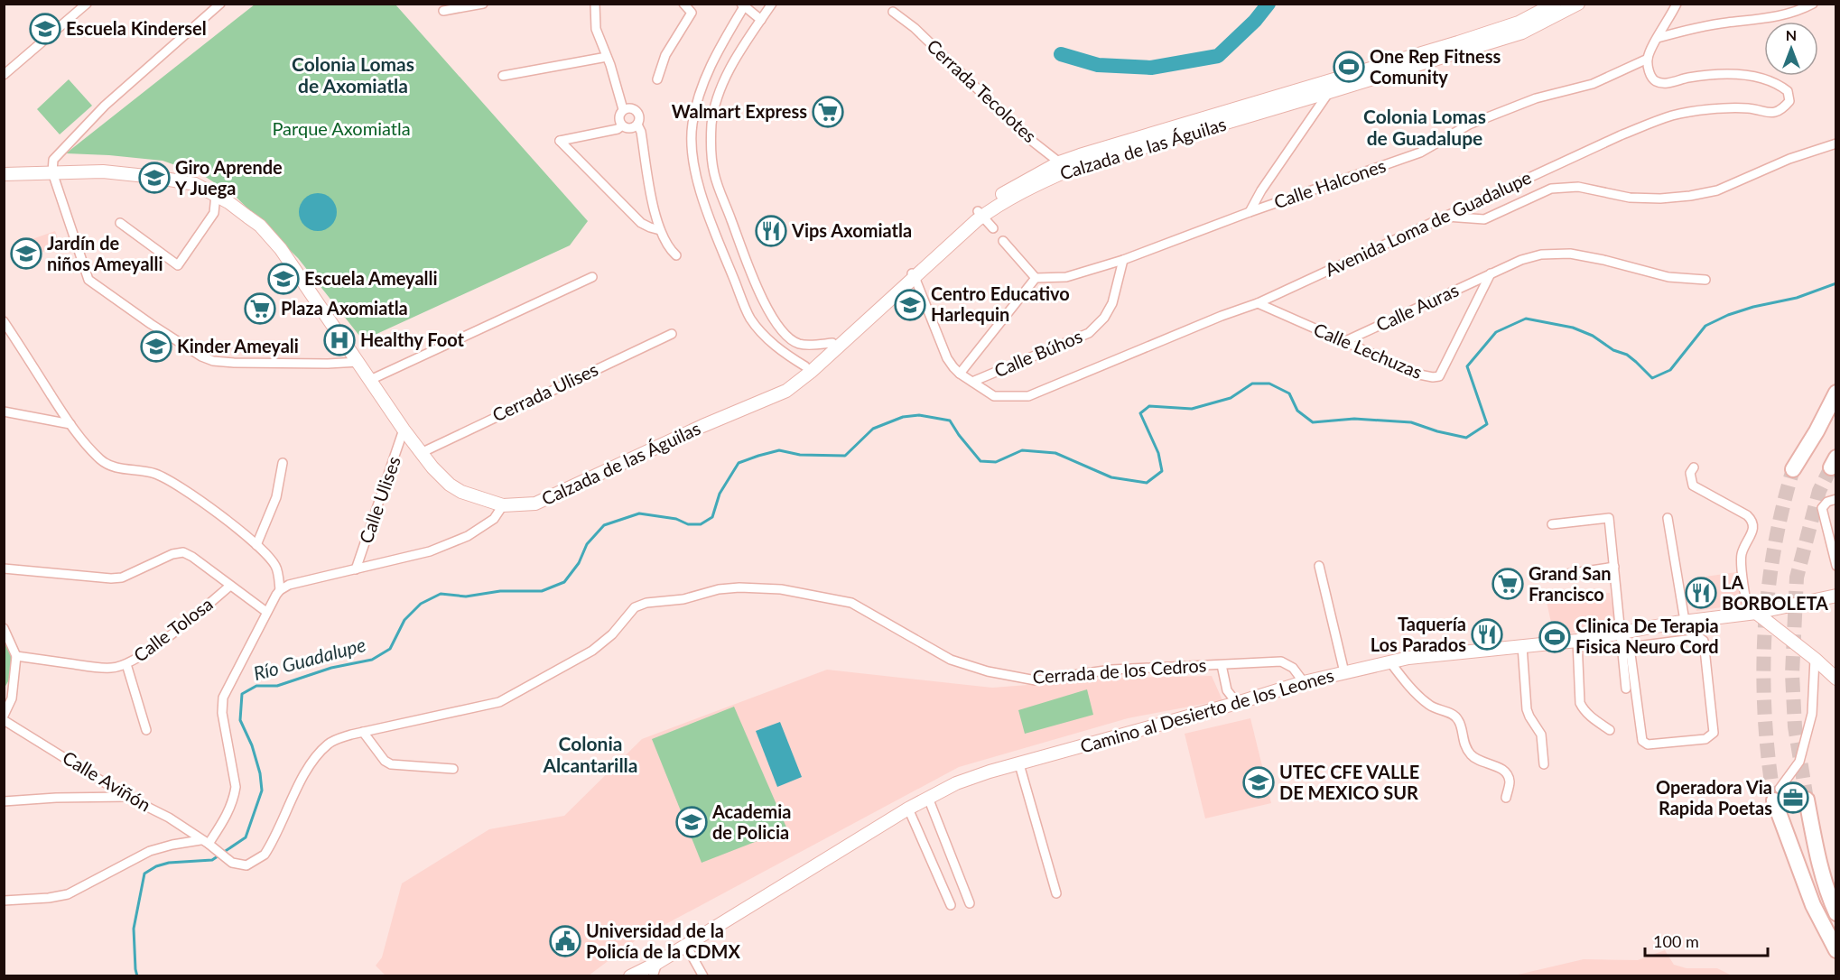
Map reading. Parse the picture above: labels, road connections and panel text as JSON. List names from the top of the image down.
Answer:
{
  "streets": {
    "main road": ["Calzada de las Águilas", "Camino al Desierto de los Leones"],
    "street": [
      "Cerrada Tecolotes",
      "Calle Halcones",
      "Avenida Loma de Guadalupe",
      "Calle Auras",
      "Calle Lechuzas",
      "Calle Búhos",
      "Cerrada Ulises",
      "Calle Ulises",
      "Calle Tolosa",
      "Cerrada de los Cedros",
      "Calle Aviñón"
    ]
  },
  "crossings": [
    ["Cerrada Tecolotes", "Calzada de las Águilas"],
    ["Calzada de las Águilas", "Avenida Loma de Guadalupe"],
    ["Calzada de las Águilas", "Cerrada Ulises"],
    ["Calzada de las Águilas", "Calle Ulises"],
    ["Calle Halcones", "Avenida Loma de Guadalupe"],
    ["Calle Halcones", "Calle Búhos"],
    ["Avenida Loma de Guadalupe", "Calle Lechuzas"],
    ["Avenida Loma de Guadalupe", "Calle Búhos"],
    ["Calle Auras", "Calle Lechuzas"],
    ["Cerrada de los Cedros", "Camino al Desierto de los Leones"],
    ["Cerrada de los Cedros", "Calle Aviñón"]
  ],
  "districts": ["Colonia Lomas de Axomiatla", "Colonia Lomas de Guadalupe", "Colonia Alcantarilla"],
  "water": ["Río Guadalupe"],
  "parks": ["Parque Axomiatla"],
  "places": {
    "school or university": [
      "Escuela Kindersel",
      "Giro Aprende Y Juega",
      "Jardín de niños Ameyalli",
      "Escuela Ameyalli",
      "Centro Educativo Harlequin",
      "Kinder Ameyali",
      "UTEC CFE VALLE DE MEXICO SUR",
      "Academia de Policia"
    ],
    "sports": ["One Rep Fitness Comunity", "Clinica De Terapia Fisica Neuro Cord"],
    "supermarket": ["Walmart Express", "Plaza Axomiatla", "Grand San Francisco"],
    "restaurant": ["Vips Axomiatla", "LA BORBOLETA", "Taquería Los Parados"],
    "hospital": ["Healthy Foot"],
    "office": ["Operadora Via Rapida Poetas"],
    "public building": ["Universidad de la Policía de la CDMX"]
  },
  "scale_bar": "100 m",
  "north": "top"
}
